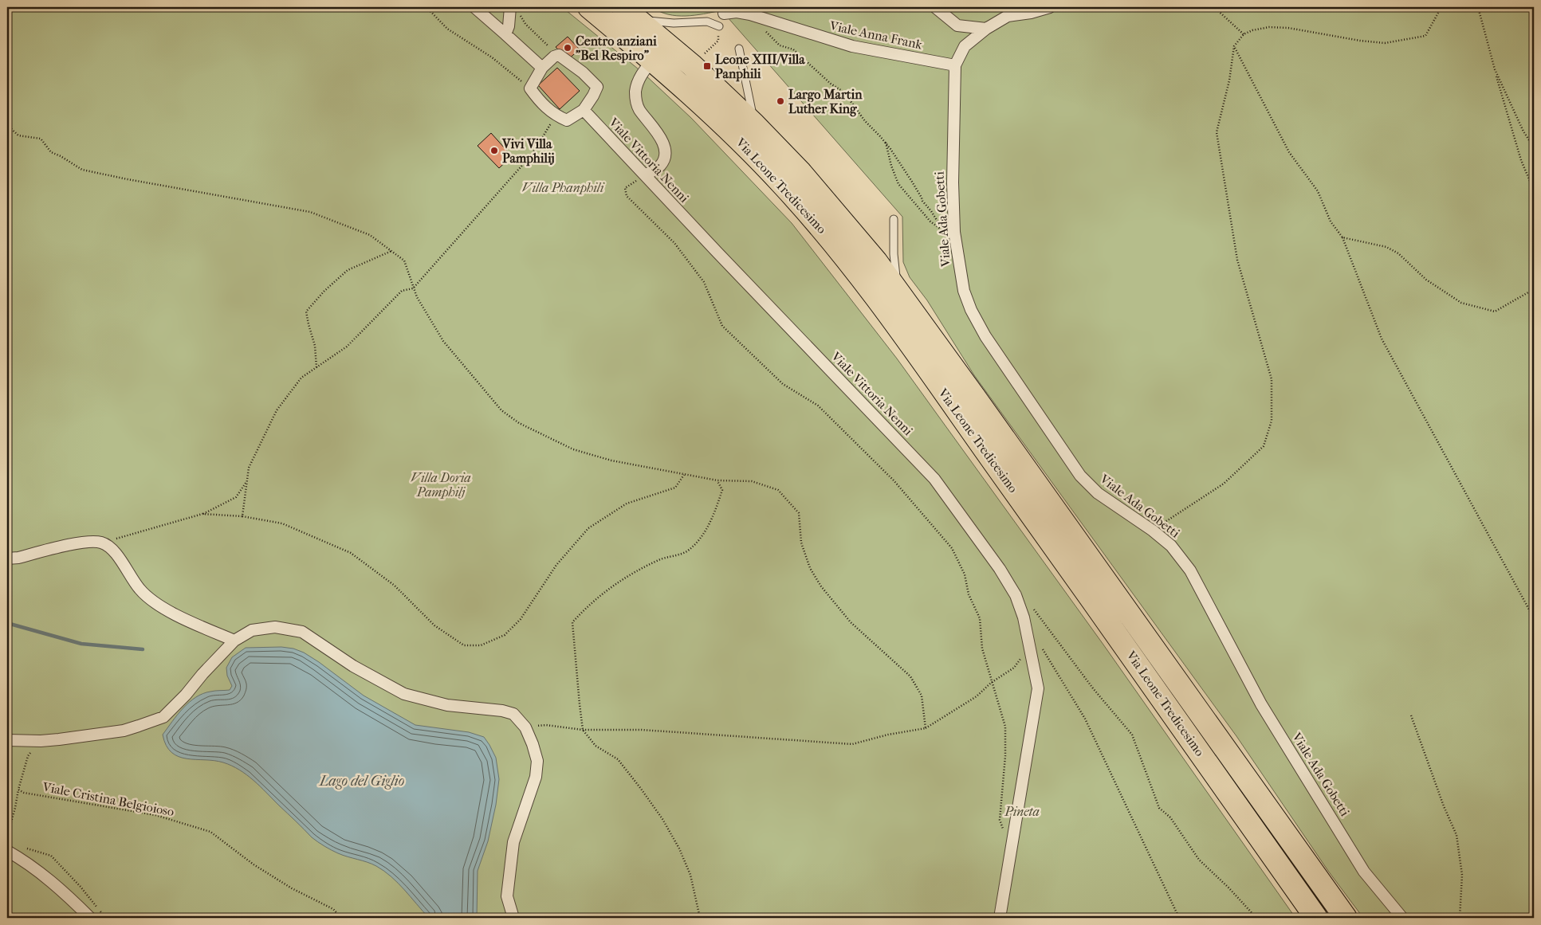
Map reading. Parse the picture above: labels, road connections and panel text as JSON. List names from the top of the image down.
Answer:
{
  "streets": {
    "main road": ["Via Leone Tredicesimo"],
    "street": ["Viale Anna Frank", "Viale Vittoria Nenni", "Viale Ada Gobetti"],
    "path": ["Viale Cristina Belgioioso"]
  },
  "crossings": [
    ["Viale Anna Frank", "Viale Ada Gobetti"]
  ],
  "water": ["Lago del Giglio"],
  "parks": ["Villa Phanphili", "Villa Doria Pamphilj", "Pineta"],
  "places": {
    "other": ["Centro anziani \"Bel Respiro\"", "Largo Martin Luther King", "Vivi Villa Pamphilij"],
    "transit": ["Leone XIII/Villa Panphili"]
  }
}
